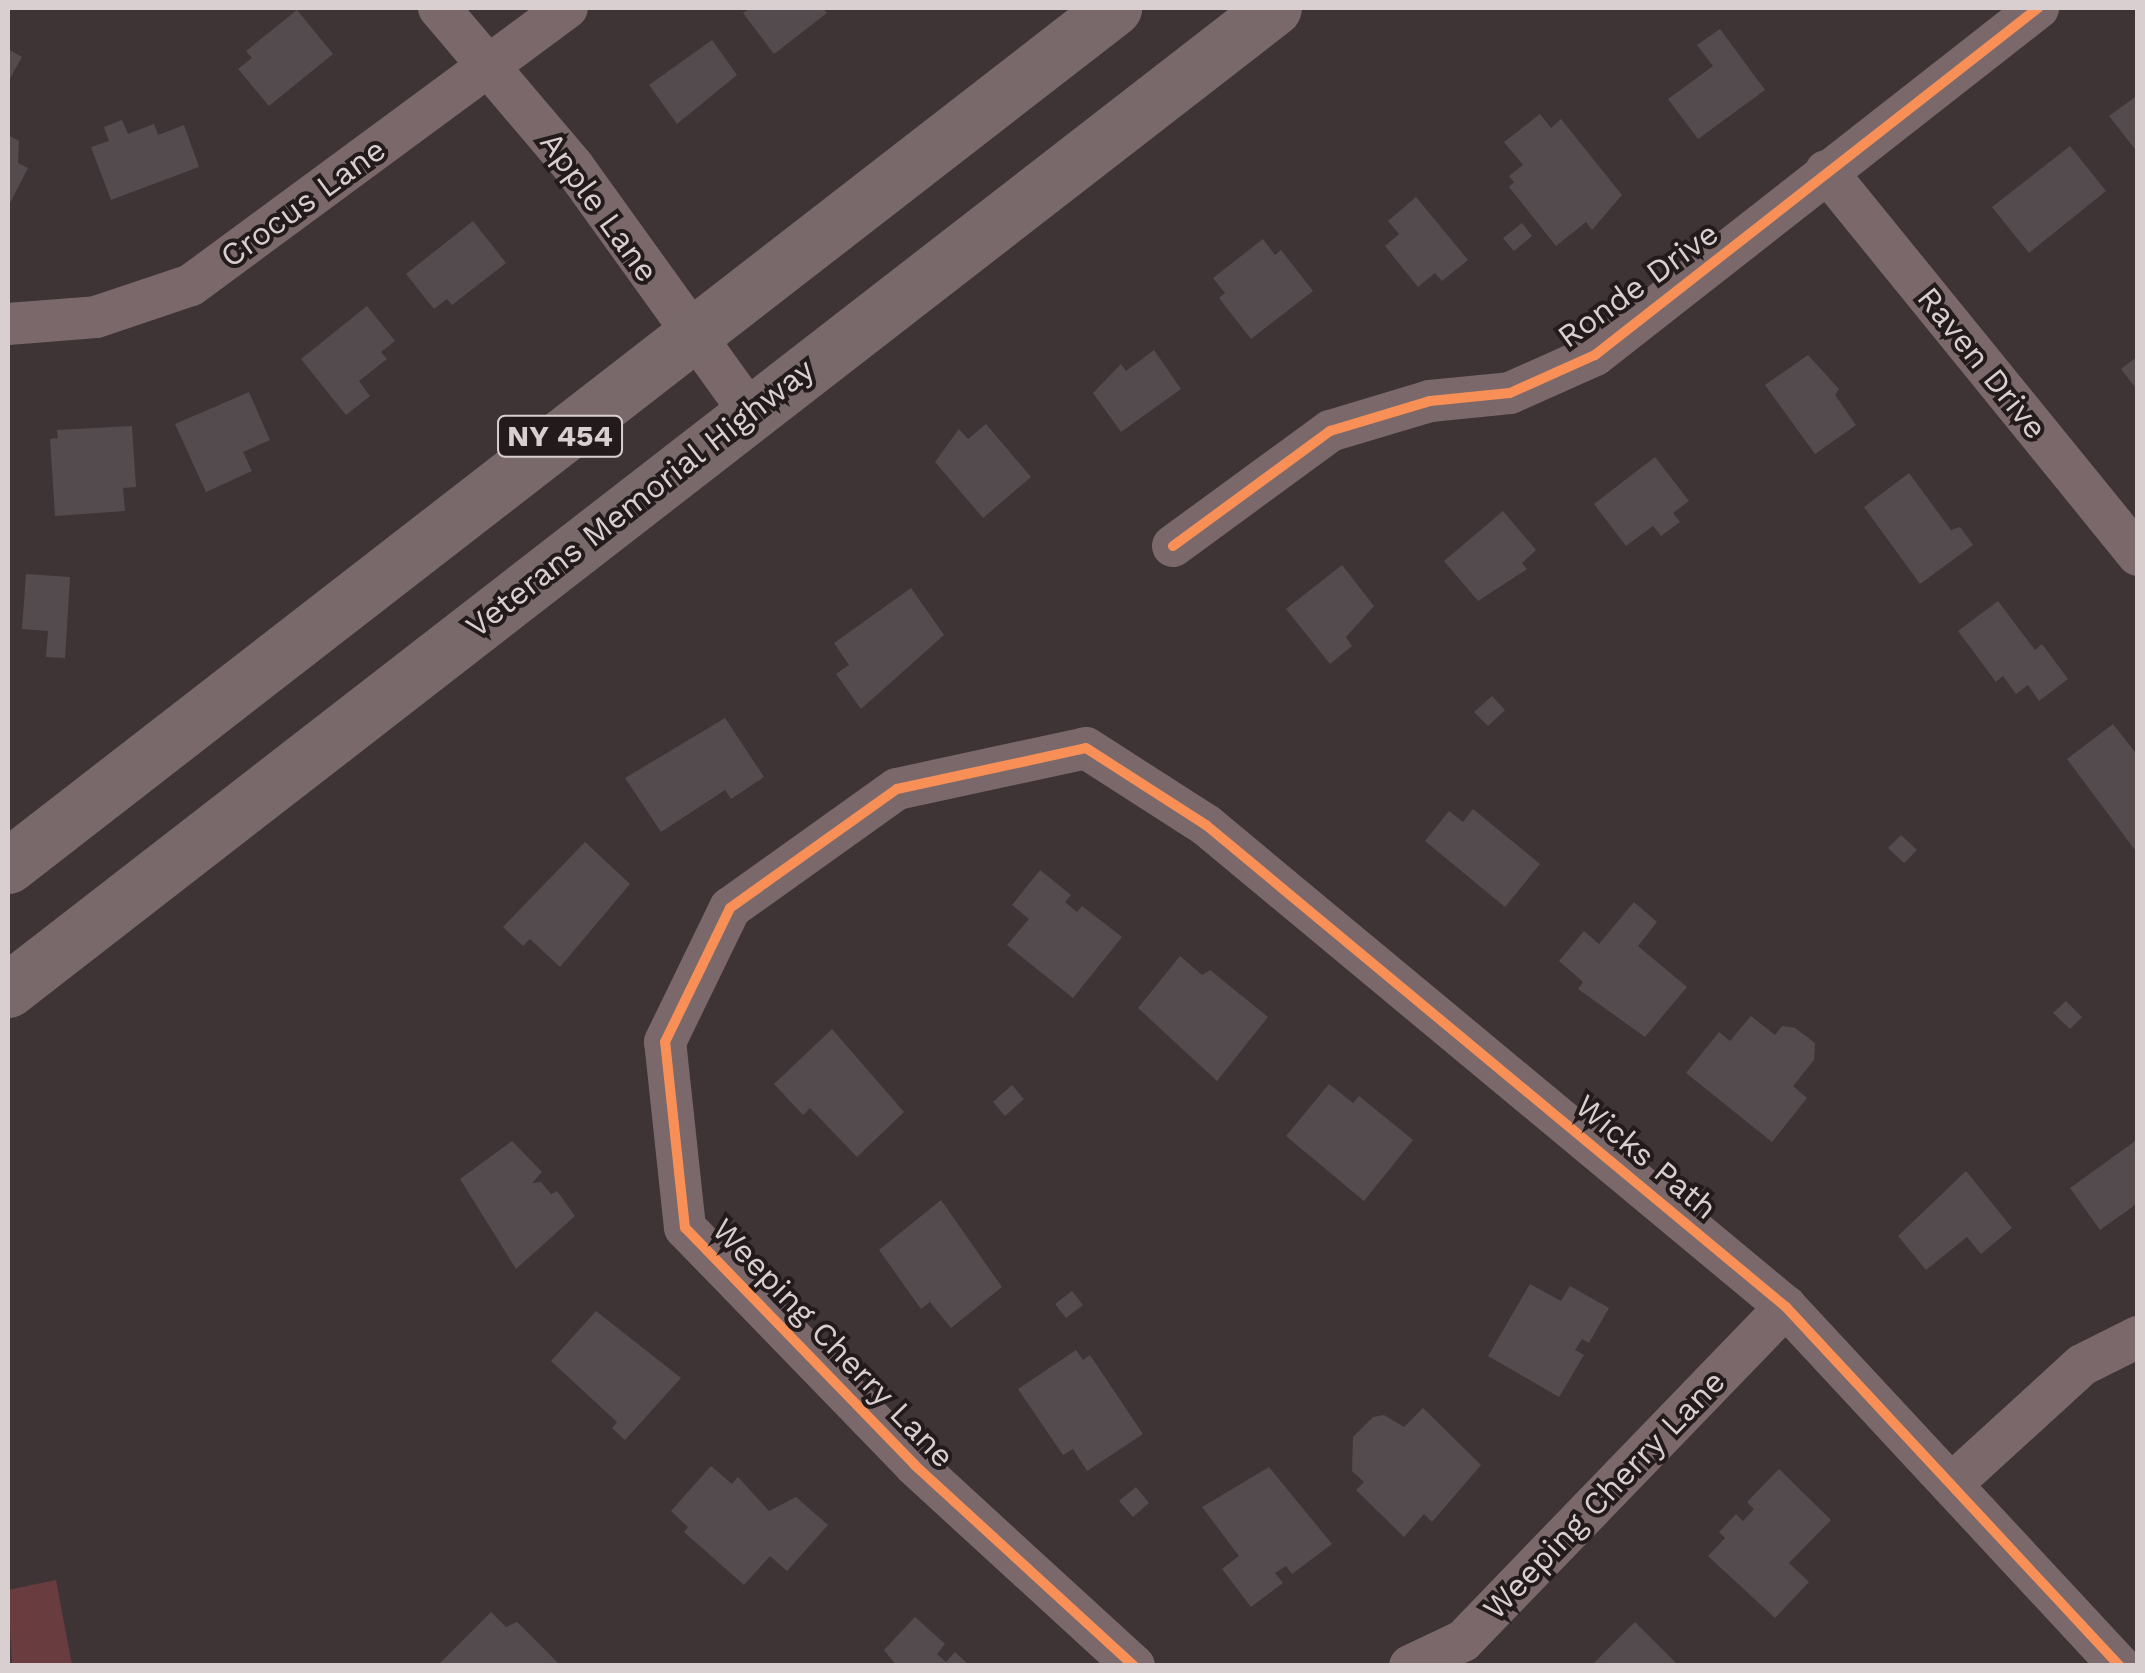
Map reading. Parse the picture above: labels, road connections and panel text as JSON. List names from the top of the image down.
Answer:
{
  "streets": {
    "main road": ["NY 454", "Veterans Memorial Highway"],
    "street": [
      "Crocus Lane",
      "Apple Lane",
      "Ronde Drive",
      "Raven Drive",
      "Wicks Path",
      "Weeping Cherry Lane"
    ]
  },
  "crossings": [
    ["Crocus Lane", "Apple Lane"],
    ["Apple Lane", "NY 454"],
    ["Apple Lane", "Veterans Memorial Highway"],
    ["Ronde Drive", "Raven Drive"],
    ["Wicks Path", "Weeping Cherry Lane"]
  ]
}
